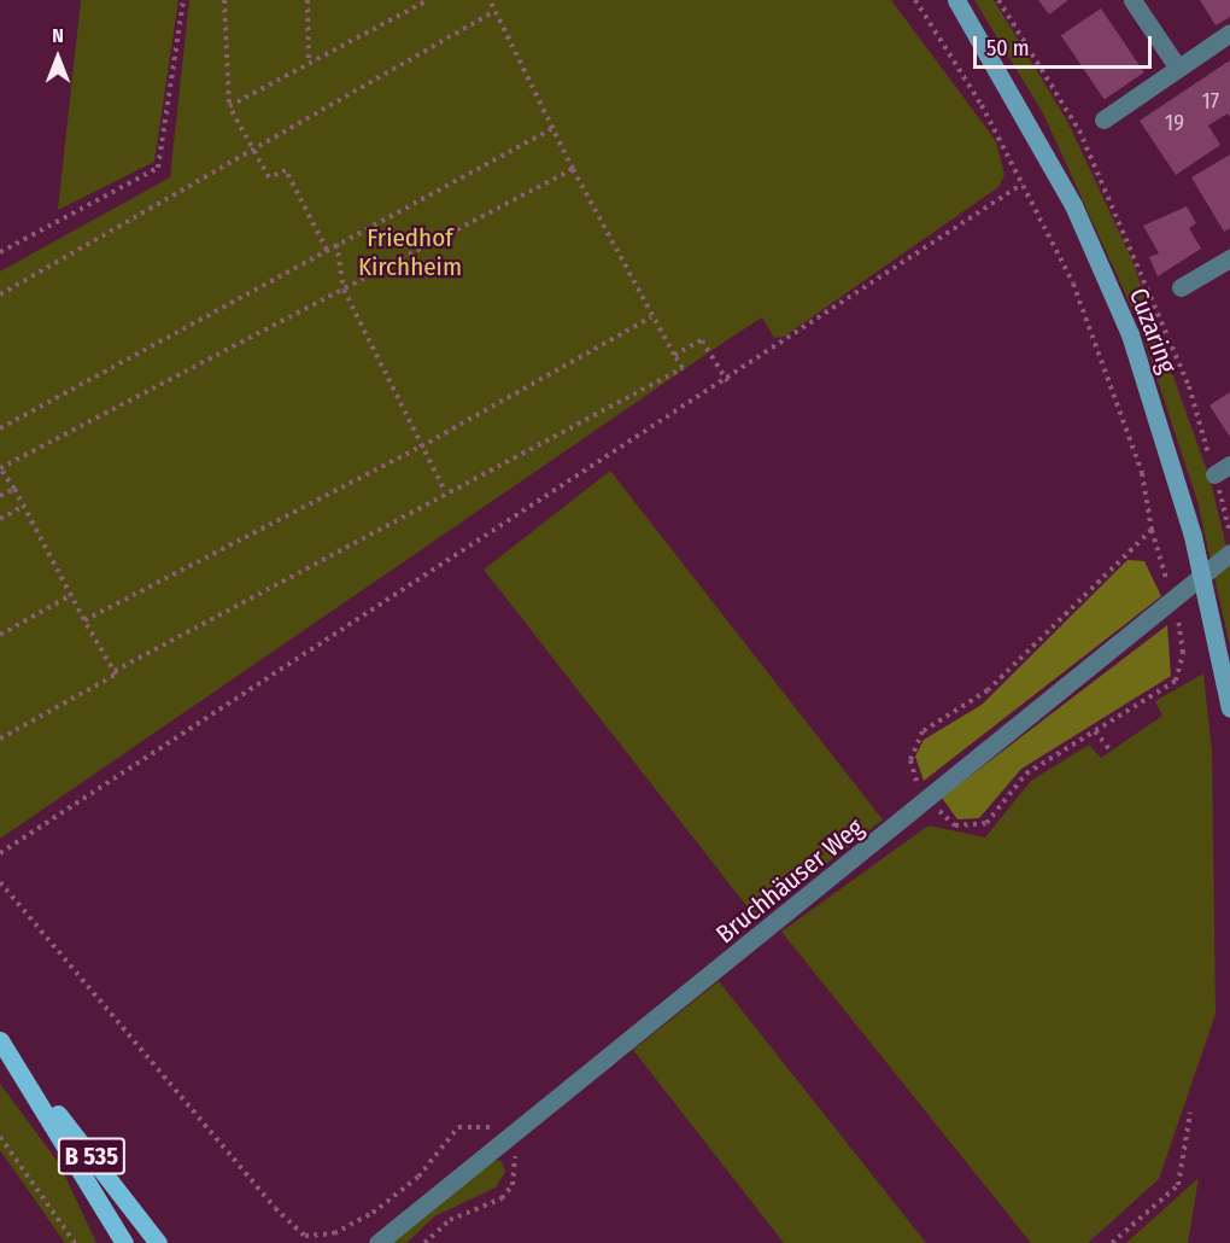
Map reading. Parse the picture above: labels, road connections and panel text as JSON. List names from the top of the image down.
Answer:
{
  "streets": {
    "main road": ["Cuzaring", "B 535"],
    "street": ["Bruchhäuser Weg"]
  },
  "parks": ["Friedhof Kirchheim"],
  "house_numbers": ["17", "19"],
  "scale_bar": "50 m",
  "north": "top"
}
